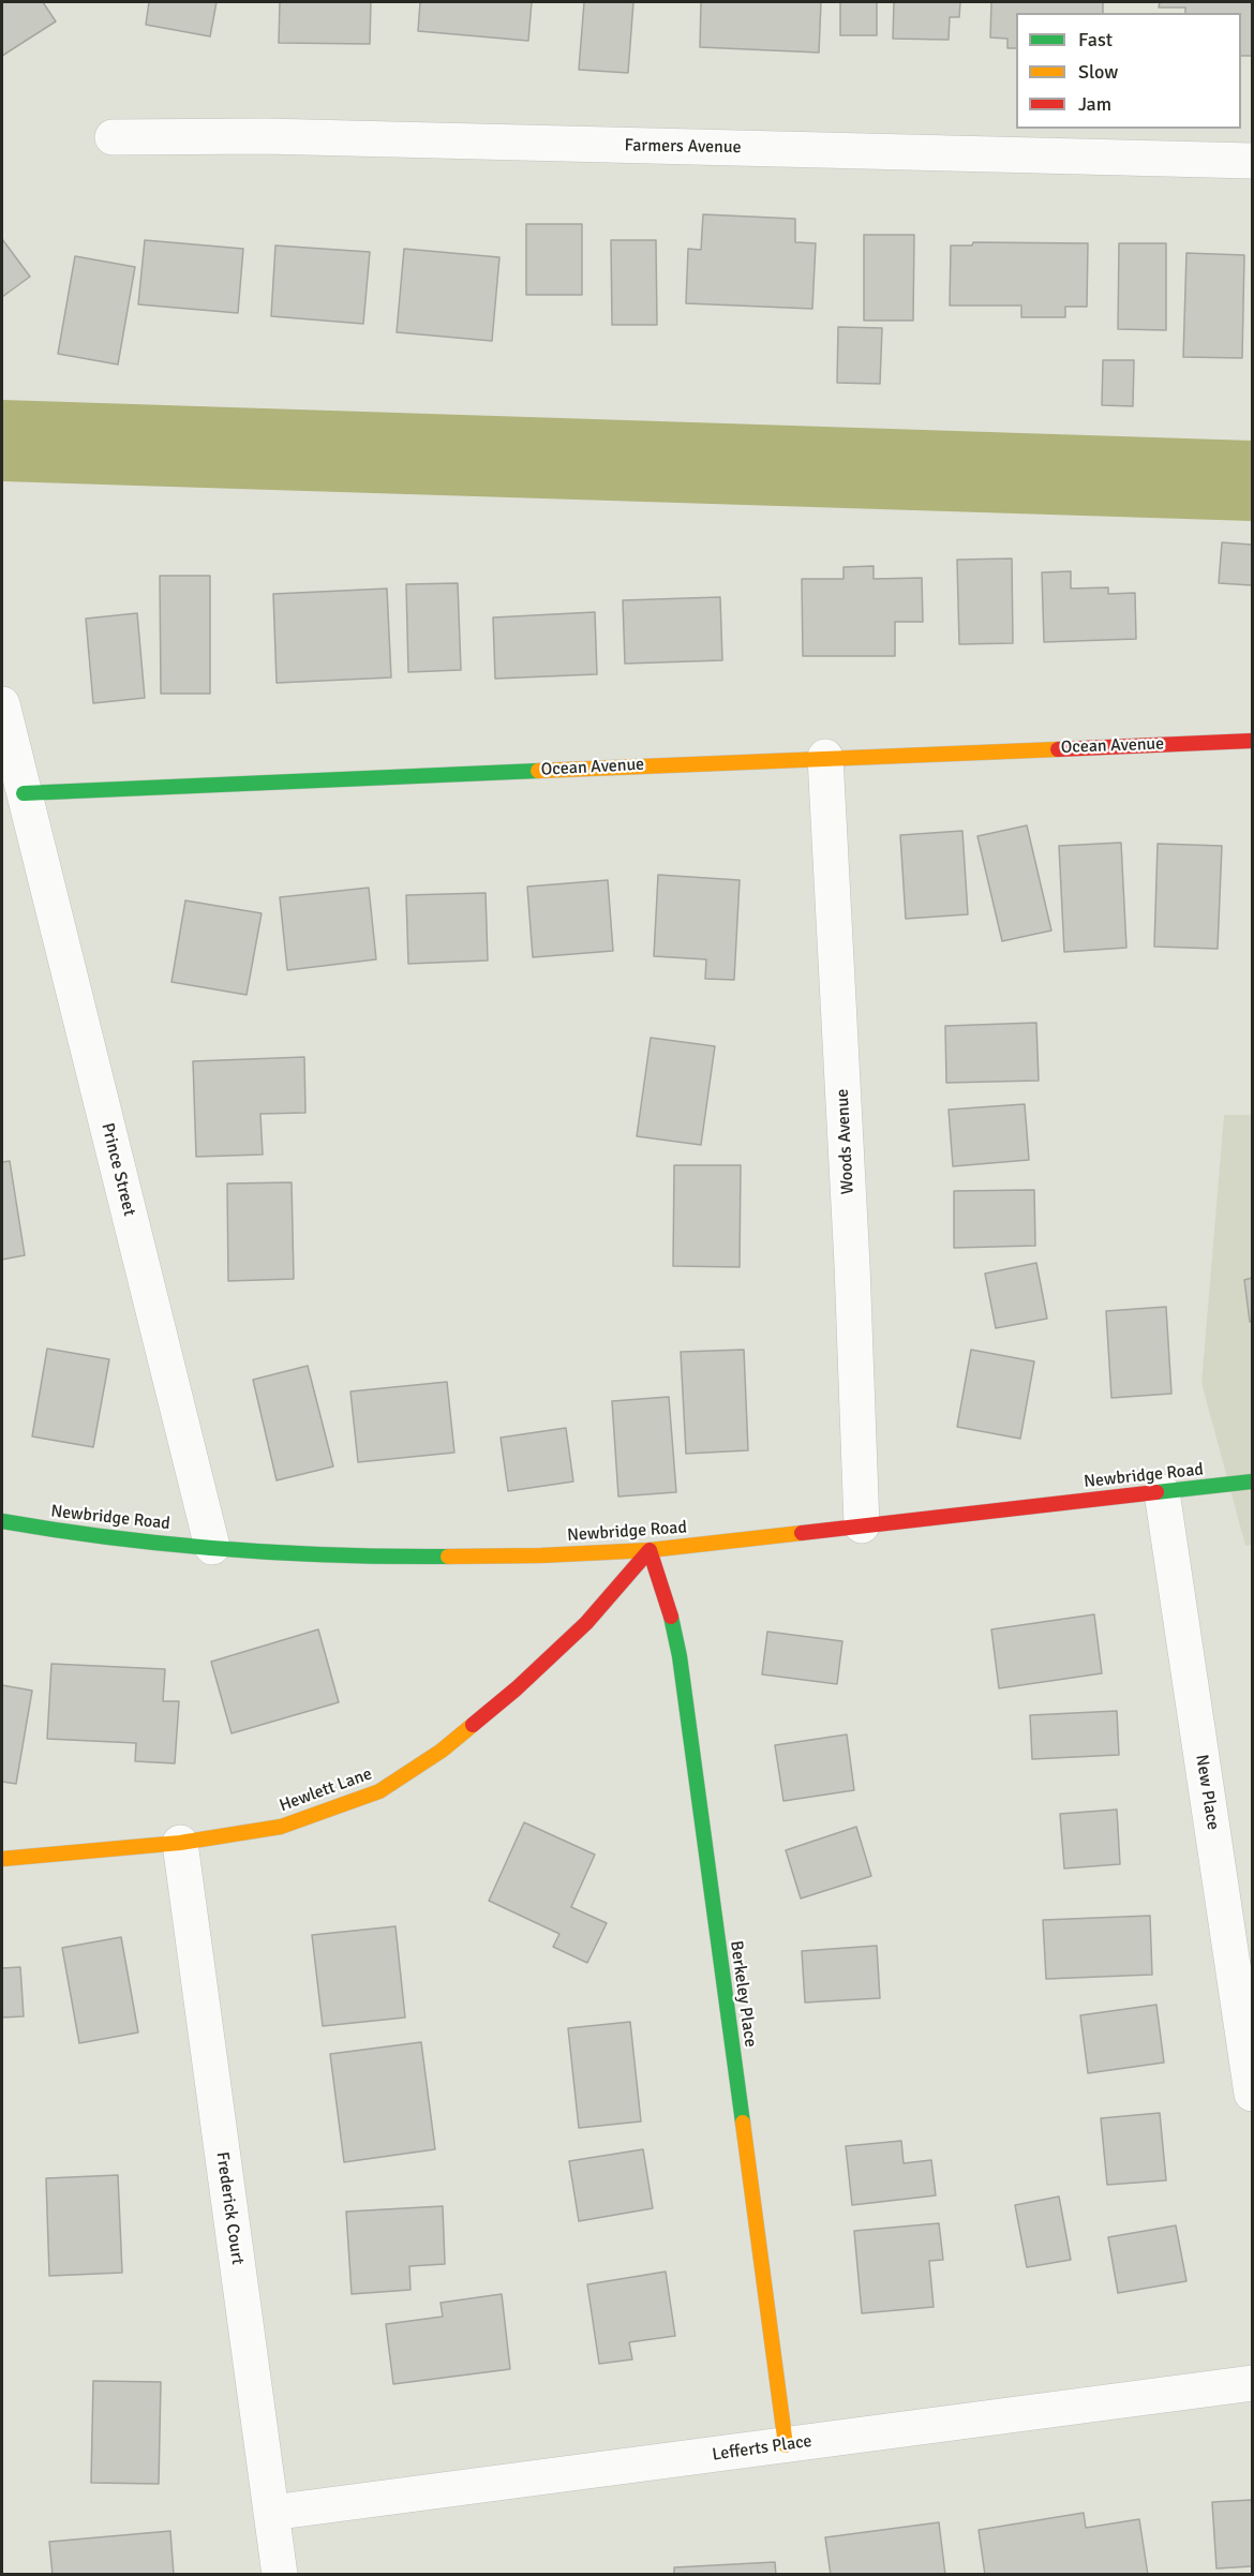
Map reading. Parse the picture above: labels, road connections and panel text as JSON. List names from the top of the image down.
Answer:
{
  "streets": {
    "street": [
      "Farmers Avenue",
      "Ocean Avenue",
      "Woods Avenue",
      "Prince Street",
      "Newbridge Road",
      "Hewlett Lane",
      "New Place",
      "Berkeley Place",
      "Frederick Court",
      "Lefferts Place"
    ]
  },
  "crossings": [
    ["Ocean Avenue", "Woods Avenue"],
    ["Ocean Avenue", "Prince Street"],
    ["Woods Avenue", "Newbridge Road"],
    ["Prince Street", "Newbridge Road"],
    ["Newbridge Road", "Hewlett Lane"],
    ["Newbridge Road", "New Place"],
    ["Newbridge Road", "Berkeley Place"],
    ["Hewlett Lane", "Berkeley Place"],
    ["Hewlett Lane", "Frederick Court"],
    ["Berkeley Place", "Lefferts Place"],
    ["Frederick Court", "Lefferts Place"]
  ],
  "legend": ["Fast", "Slow", "Jam"]
}
